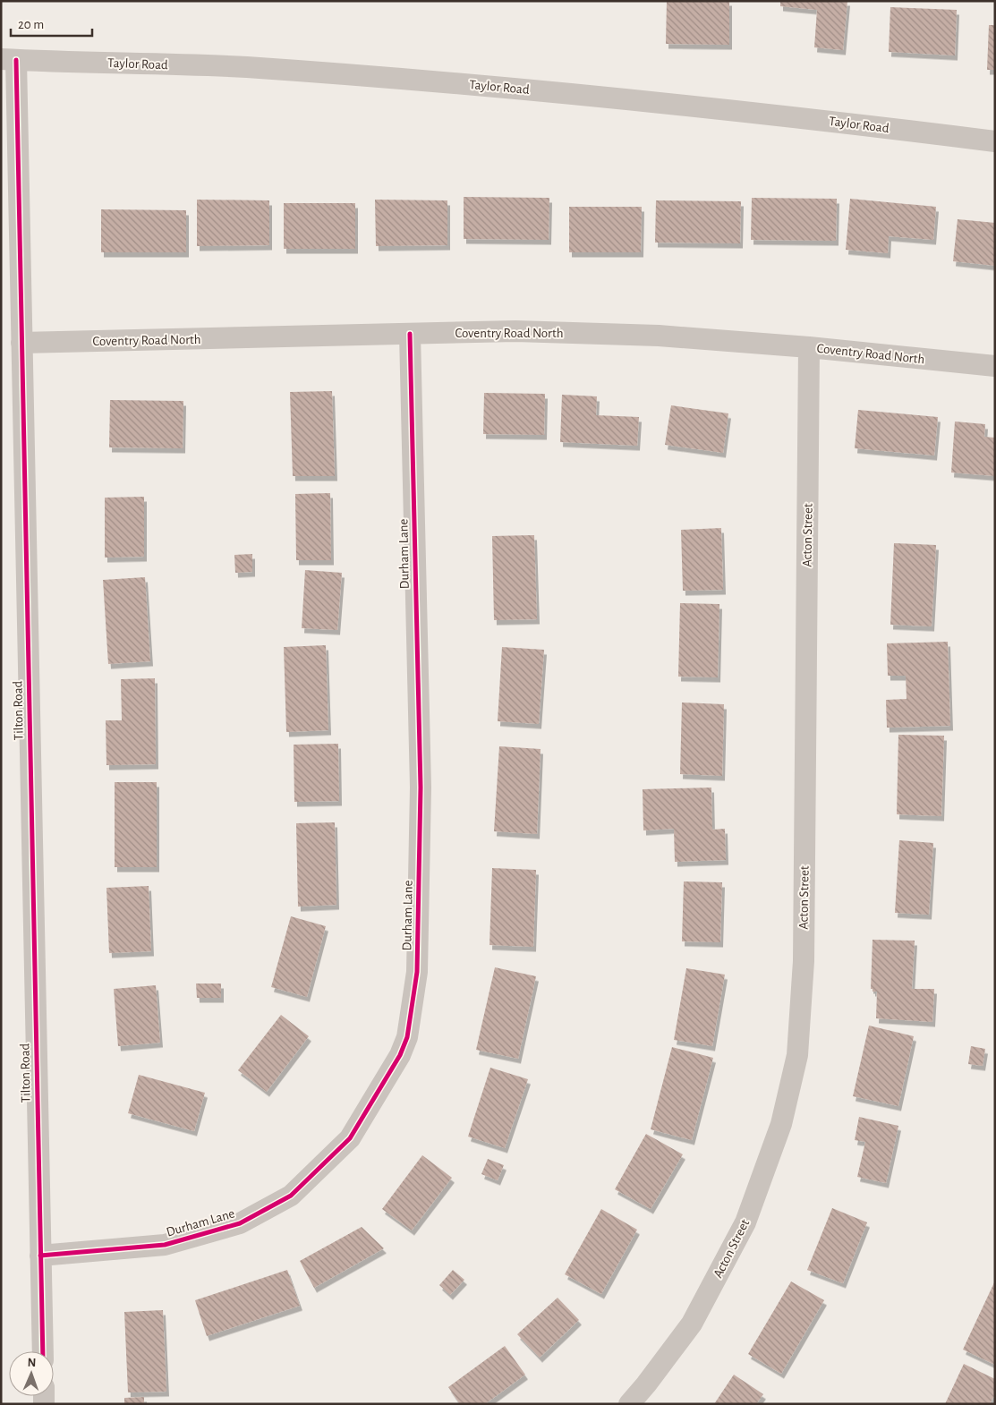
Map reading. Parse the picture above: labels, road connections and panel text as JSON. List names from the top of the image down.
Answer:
{
  "streets": {
    "street": [
      "Taylor Road",
      "Coventry Road North",
      "Acton Street",
      "Durham Lane",
      "Tilton Road"
    ]
  },
  "crossings": [
    ["Taylor Road", "Tilton Road"],
    ["Coventry Road North", "Acton Street"],
    ["Coventry Road North", "Durham Lane"],
    ["Coventry Road North", "Tilton Road"],
    ["Durham Lane", "Tilton Road"]
  ],
  "scale_bar": "20 m",
  "north": "top"
}
